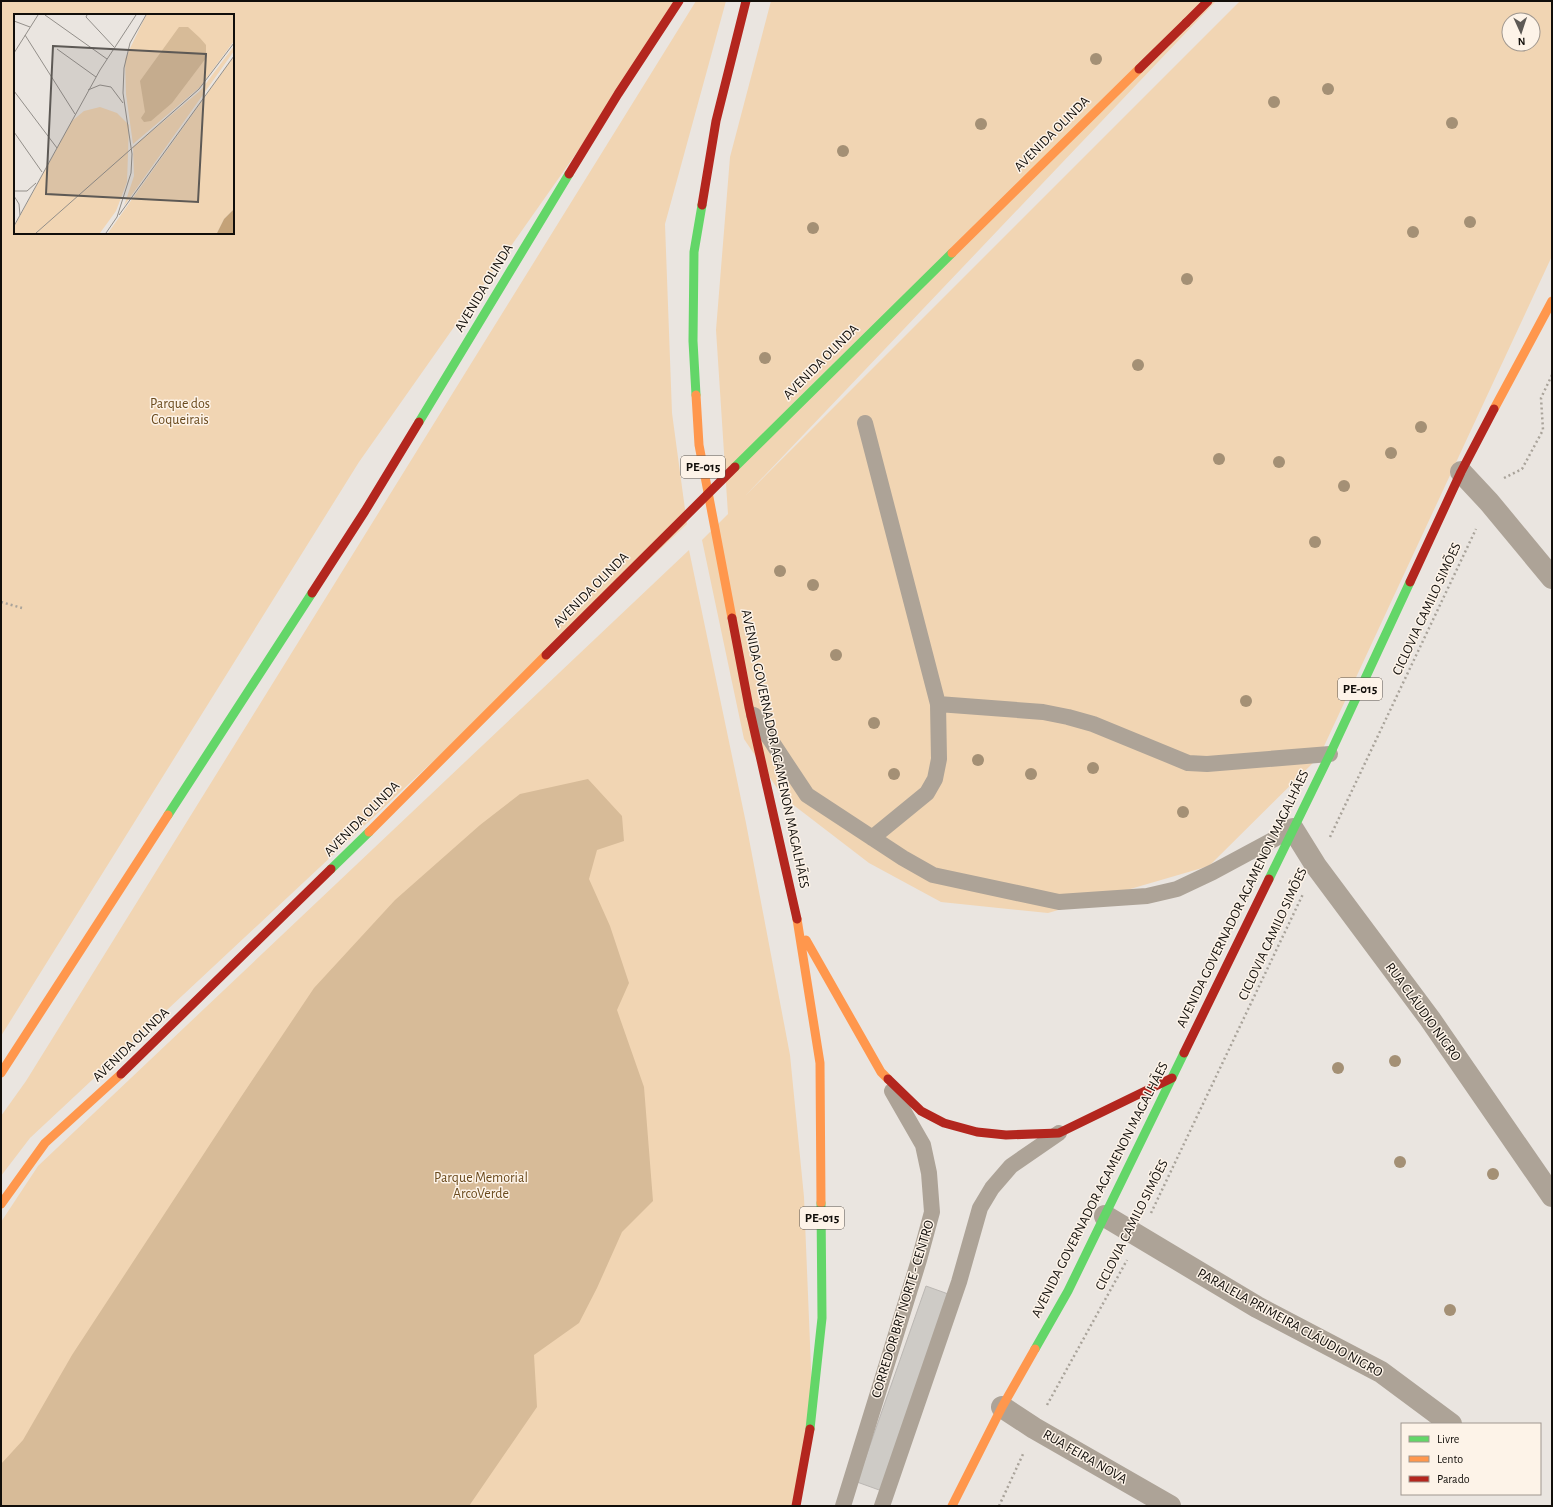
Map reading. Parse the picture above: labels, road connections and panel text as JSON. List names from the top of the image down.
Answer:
{
  "streets": {
    "main road": ["AVENIDA OLINDA", "PE-015", "AVENIDA GOVERNADOR AGAMENON MAGALHÃES"],
    "street": ["RUA CLÁUDIO NIGRO", "PARALELA PRIMEIRA CLÁUDIO NIGRO", "RUA FEIRA NOVA"],
    "lane": ["CORREDOR BRT NORTE - CENTRO"],
    "path": ["CICLOVIA CAMILO SIMÕES"]
  },
  "crossings": [
    ["CICLOVIA CAMILO SIMÕES", "RUA CLÁUDIO NIGRO"],
    ["CICLOVIA CAMILO SIMÕES", "PARALELA PRIMEIRA CLÁUDIO NIGRO"],
    ["CICLOVIA CAMILO SIMÕES", "RUA FEIRA NOVA"],
    ["AVENIDA GOVERNADOR AGAMENON MAGALHÃES", "RUA CLÁUDIO NIGRO"],
    ["AVENIDA GOVERNADOR AGAMENON MAGALHÃES", "PARALELA PRIMEIRA CLÁUDIO NIGRO"],
    ["AVENIDA GOVERNADOR AGAMENON MAGALHÃES", "RUA FEIRA NOVA"]
  ],
  "parks": ["Parque dos Coqueirais", "Parque Memorial ArcoVerde"],
  "legend": ["Livre", "Lento", "Parado"],
  "north": "bottom"
}
